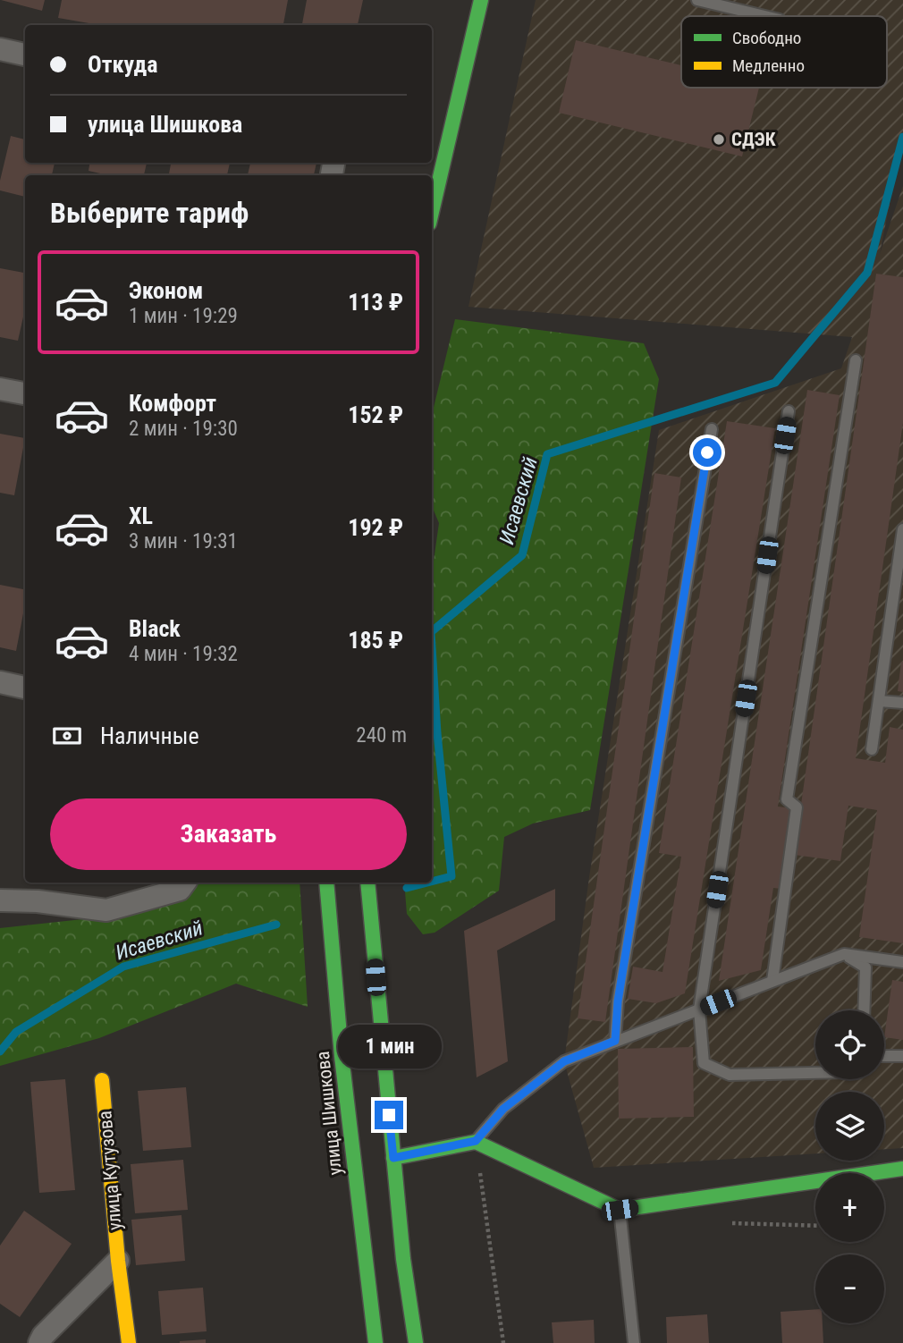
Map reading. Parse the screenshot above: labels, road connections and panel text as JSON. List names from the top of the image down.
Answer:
{
  "streets": {
    "main road": ["улица Шишкова", "улица Кутузова"]
  },
  "water": ["Исаевский"],
  "places": ["СДЭК"],
  "legend": ["Свободно", "Медленно"],
  "page": {
    "banner": ["Откуда", "улица Шишкова"],
    "heading": "Выберите тариф",
    "list": [
      {
        "name": "Эконом",
        "note": "1 мин · 19:29",
        "value": "113 ₽"
      },
      {
        "name": "Комфорт",
        "note": "2 мин · 19:30",
        "value": "152 ₽"
      },
      {
        "name": "XL",
        "note": "3 мин · 19:31",
        "value": "192 ₽"
      },
      {
        "name": "Black",
        "note": "4 мин · 19:32",
        "value": "185 ₽"
      }
    ],
    "pay": ["Наличные", "240 m"],
    "buttons": "Заказать",
    "map_buttons": ["+", "−"],
    "bubble": "1 мин"
  }
}
